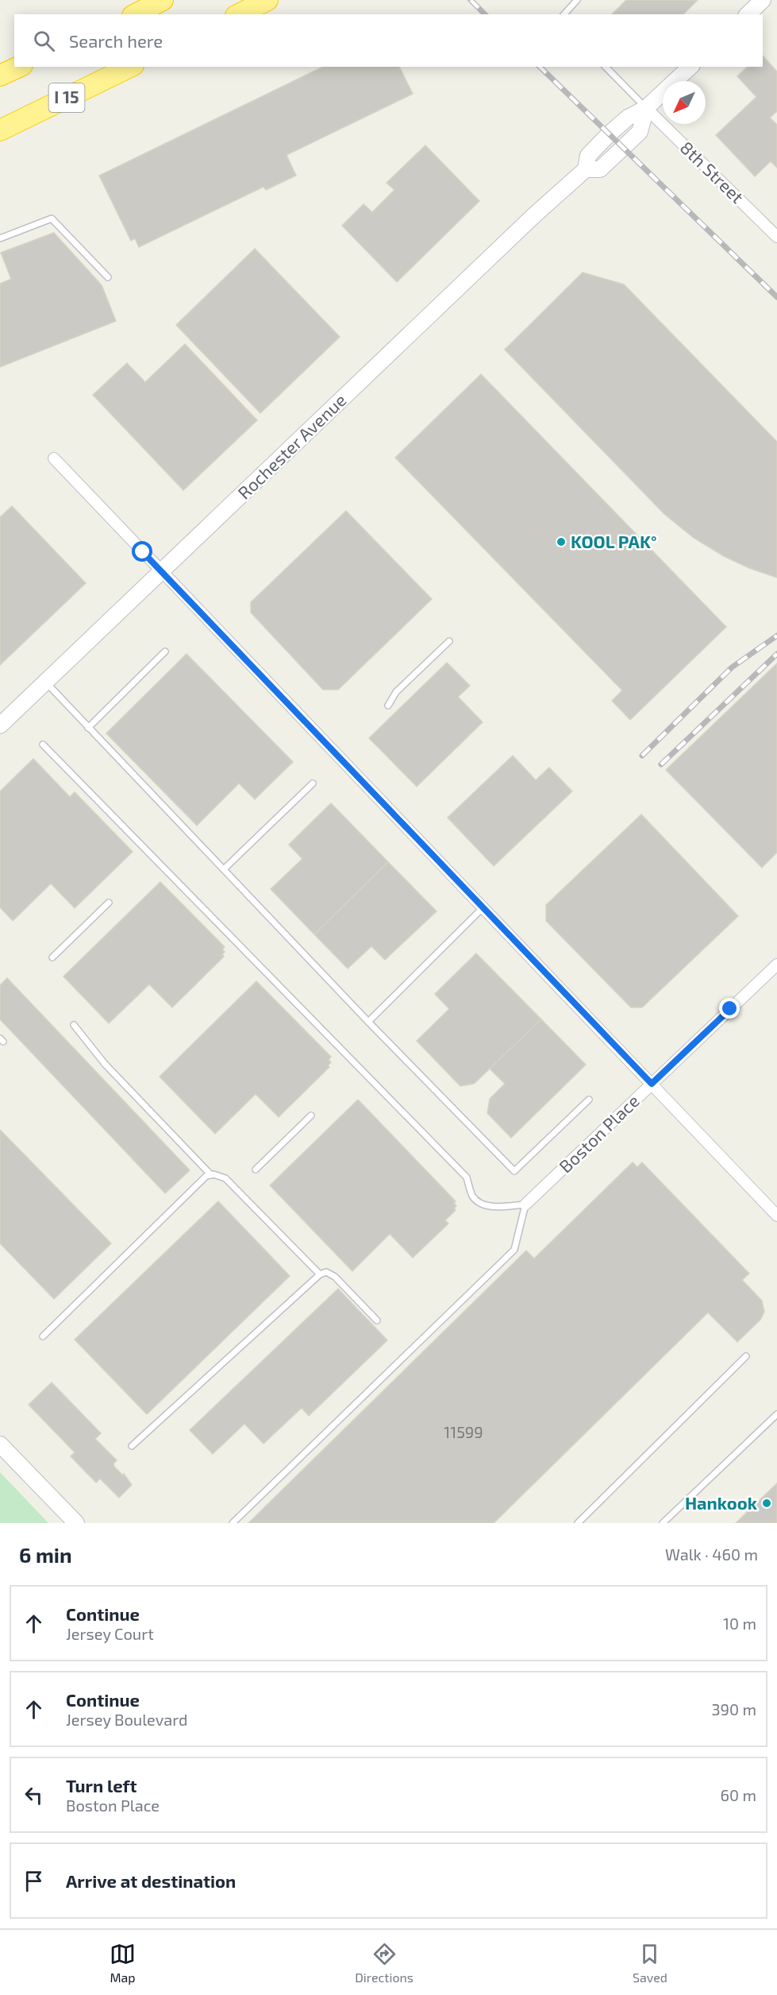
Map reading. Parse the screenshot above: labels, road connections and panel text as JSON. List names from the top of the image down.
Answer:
{
  "streets": {
    "highway": ["I 15"],
    "main road": ["Rochester Avenue"],
    "street": ["8th Street", "Boston Place"]
  },
  "crossings": [
    ["8th Street", "Rochester Avenue"]
  ],
  "places": ["KOOL PAK°", "Hankook"],
  "house_numbers": ["11599"],
  "north": "bottom left",
  "page": {
    "search": "Search here",
    "heading": ["6 min", "Walk · 460 m"],
    "list": [
      ["Continue", "Jersey Court", "10 m"],
      ["Continue", "Jersey Boulevard", "390 m"],
      ["Turn left", "Boston Place", "60 m"],
      "Arrive at destination"
    ],
    "nav": ["Map", "Directions", "Saved"]
  }
}
